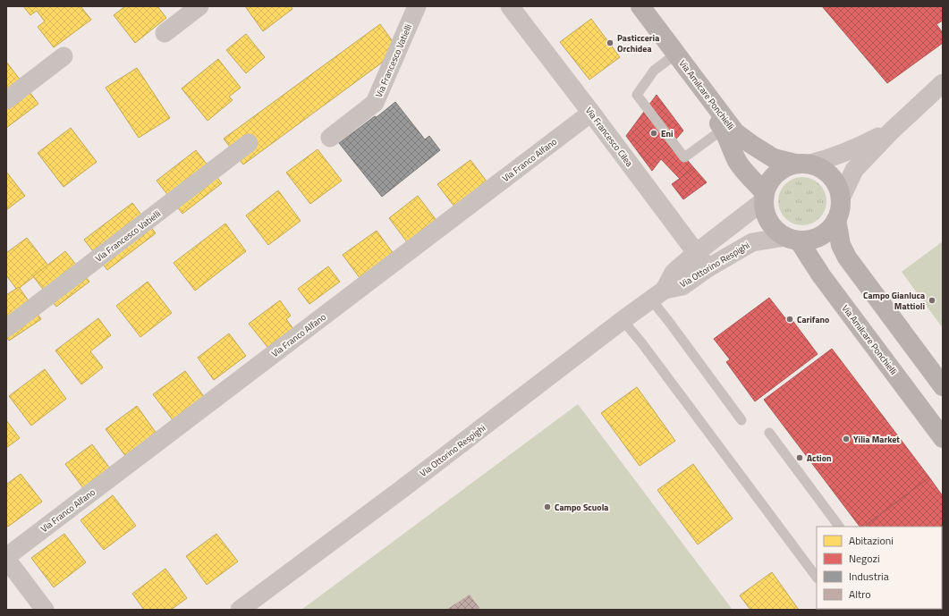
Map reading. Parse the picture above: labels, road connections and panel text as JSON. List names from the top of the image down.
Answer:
{
  "streets": {
    "main road": ["Via Amilcare Ponchielli"],
    "street": [
      "Via Francesco Vatielli",
      "Via Francesco Cilea",
      "Via Franco Alfano",
      "Via Ottorino Respighi"
    ]
  },
  "crossings": [
    ["Via Amilcare Ponchielli", "Via Ottorino Respighi"],
    ["Via Francesco Cilea", "Via Franco Alfano"],
    ["Via Francesco Cilea", "Via Ottorino Respighi"]
  ],
  "places": [
    "Pasticceria Orchidea",
    "Eni",
    "Campo Gianluca Mattioli",
    "Carifano",
    "Yilia Market",
    "Action",
    "Campo Scuola"
  ],
  "legend": [
    "Abitazioni",
    "Negozi",
    "Industria",
    "Altro"
  ]
}
